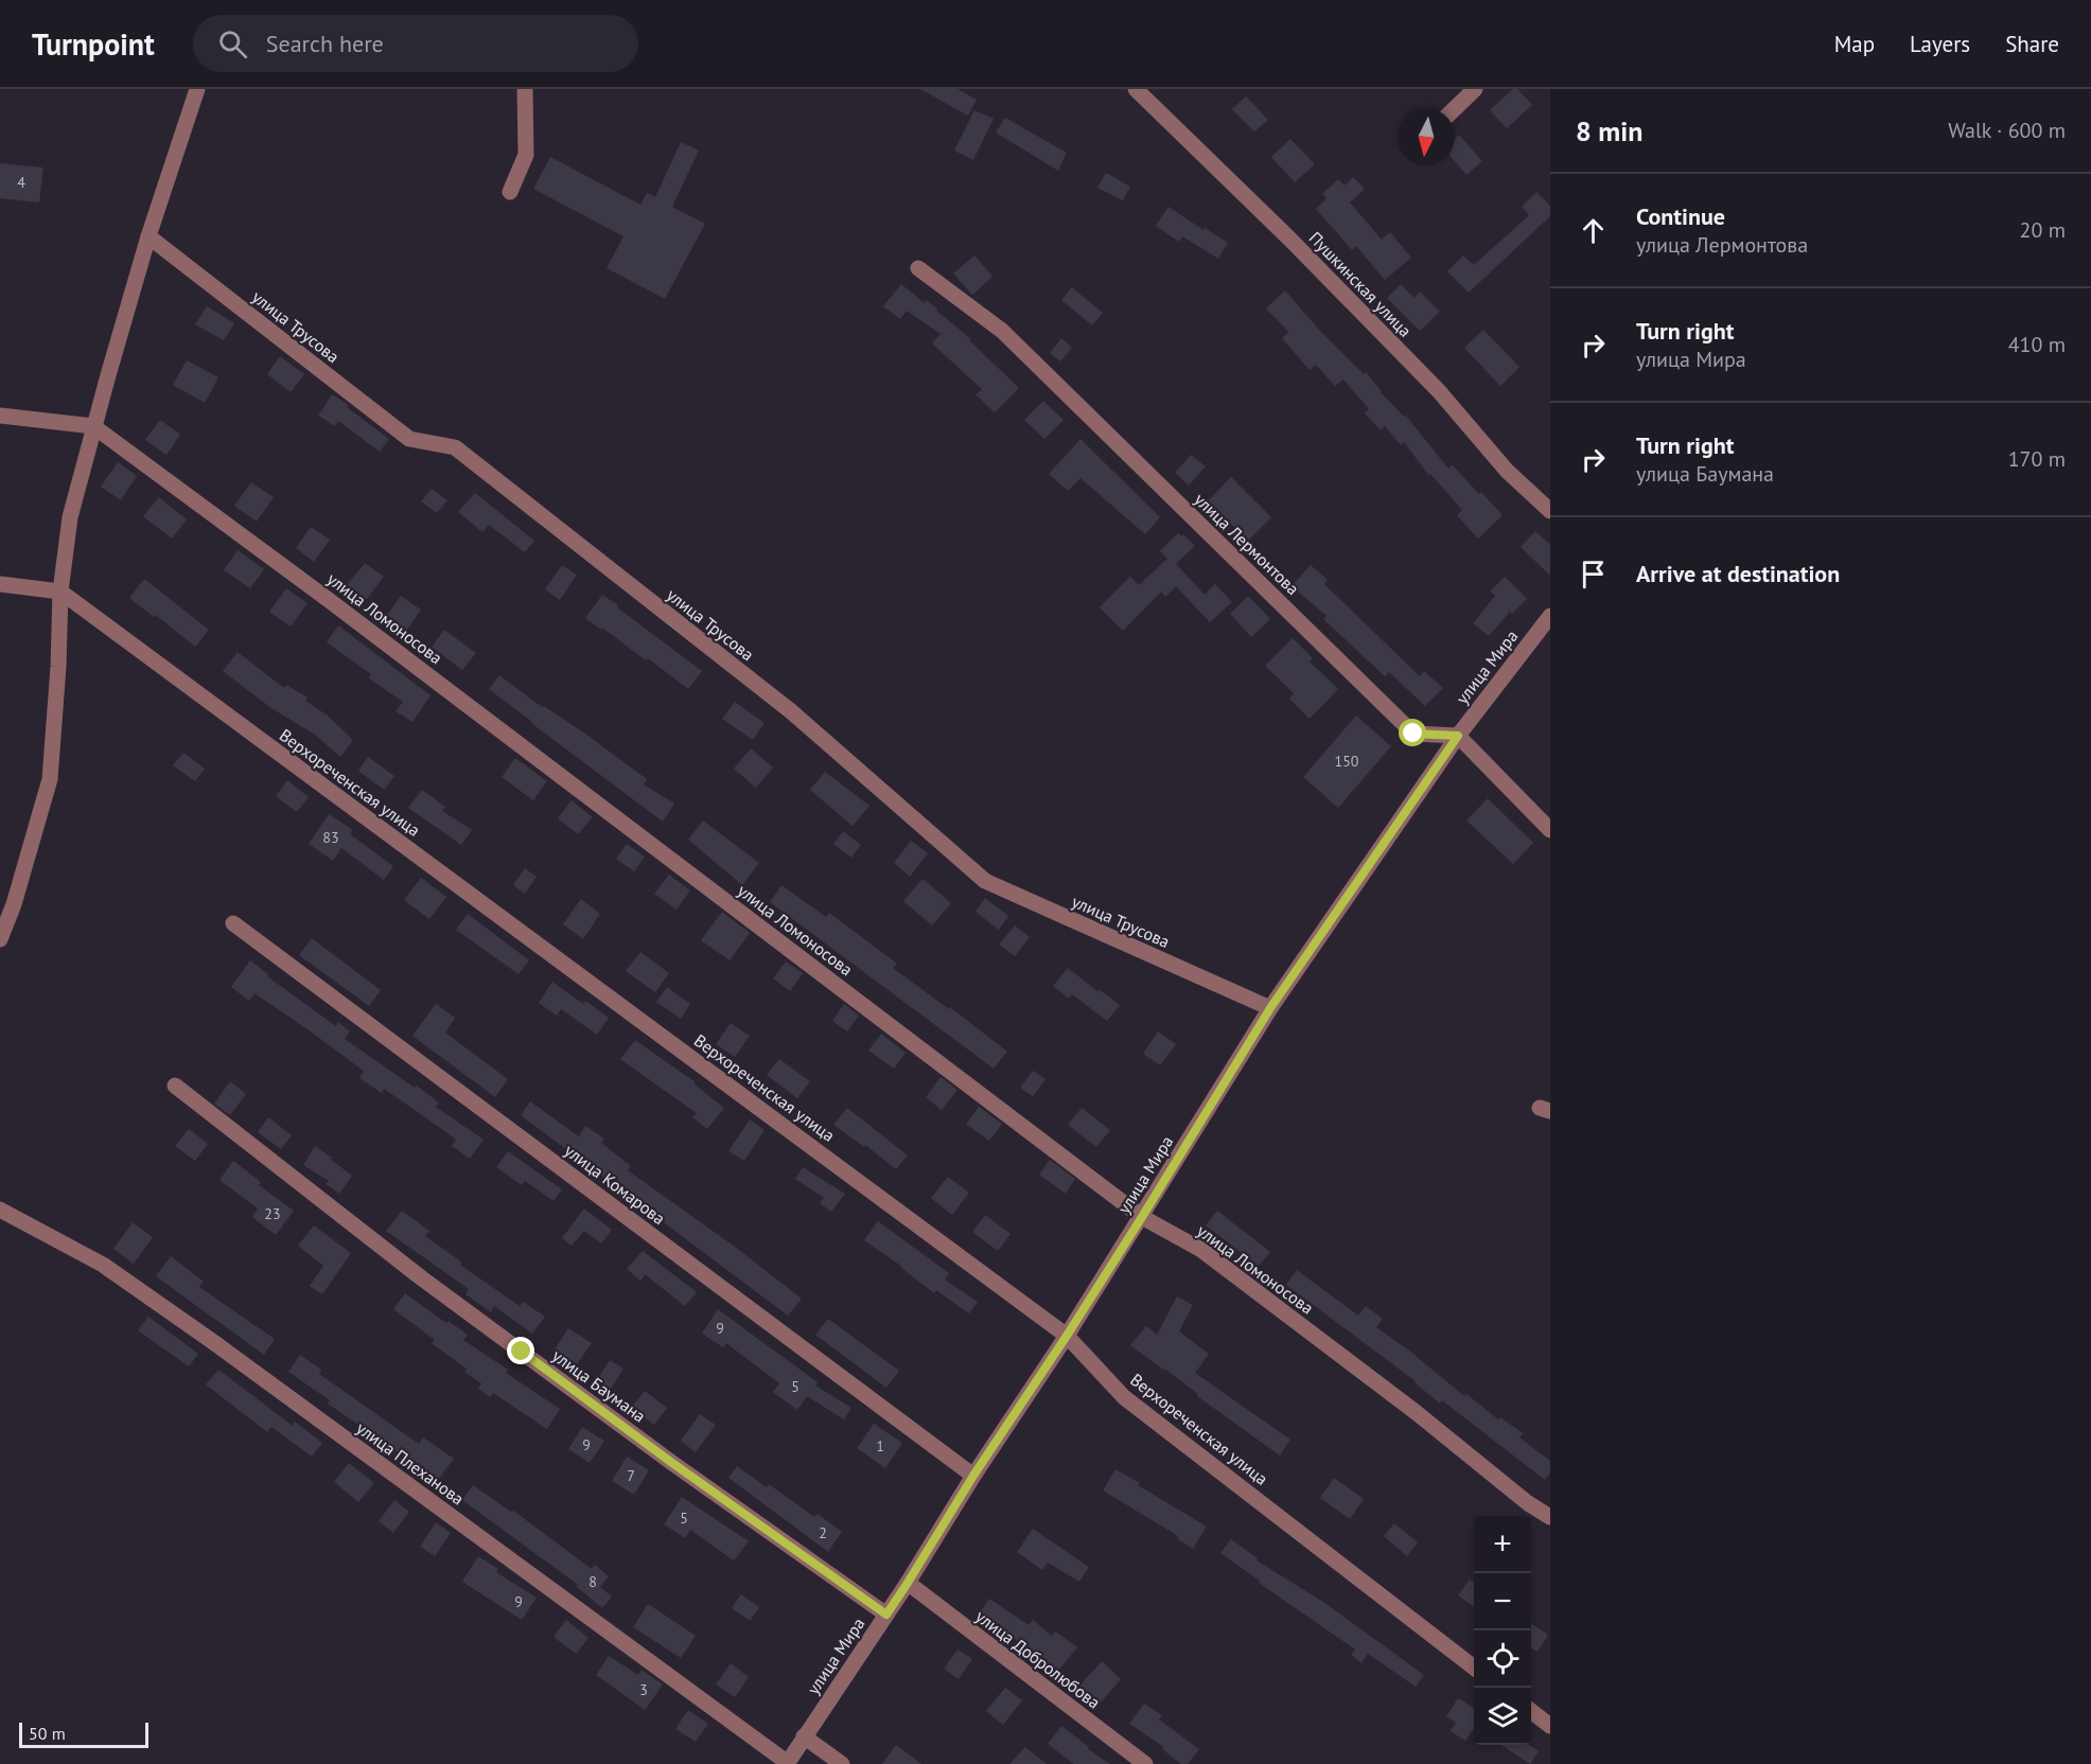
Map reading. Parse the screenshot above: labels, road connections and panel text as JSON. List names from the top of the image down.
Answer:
{
  "streets": {
    "street": [
      "Пушкинская улица",
      "улица Трусова",
      "улица Лермонтова",
      "улица Ломоносова",
      "улица Мира",
      "Верхореченская улица",
      "улица Комарова",
      "улица Баумана",
      "улица Плеханова",
      "улица Добролюбова"
    ]
  },
  "crossings": [
    ["улица Трусова", "улица Мира"],
    ["улица Лермонтова", "улица Мира"],
    ["улица Ломоносова", "улица Мира"],
    ["улица Мира", "Верхореченская улица"],
    ["улица Мира", "улица Комарова"],
    ["улица Мира", "улица Баумана"],
    ["улица Мира", "улица Плеханова"],
    ["улица Мира", "улица Добролюбова"]
  ],
  "house_numbers": [
    "4",
    "150",
    "83",
    "23",
    "9",
    "5",
    "9",
    "1",
    "7",
    "5",
    "2",
    "8",
    "9",
    "3"
  ],
  "scale_bar": "50 m",
  "north": "bottom",
  "page": {
    "header": "Turnpoint",
    "search": "Search here",
    "nav": ["Map", "Layers", "Share"],
    "heading": ["8 min", "Walk · 600 m"],
    "list": [
      ["Continue", "улица Лермонтова", "20 m"],
      ["Turn right", "улица Мира", "410 m"],
      ["Turn right", "улица Баумана", "170 m"],
      "Arrive at destination"
    ],
    "map_buttons": ["+", "−"],
    "scale": "50 m"
  }
}
